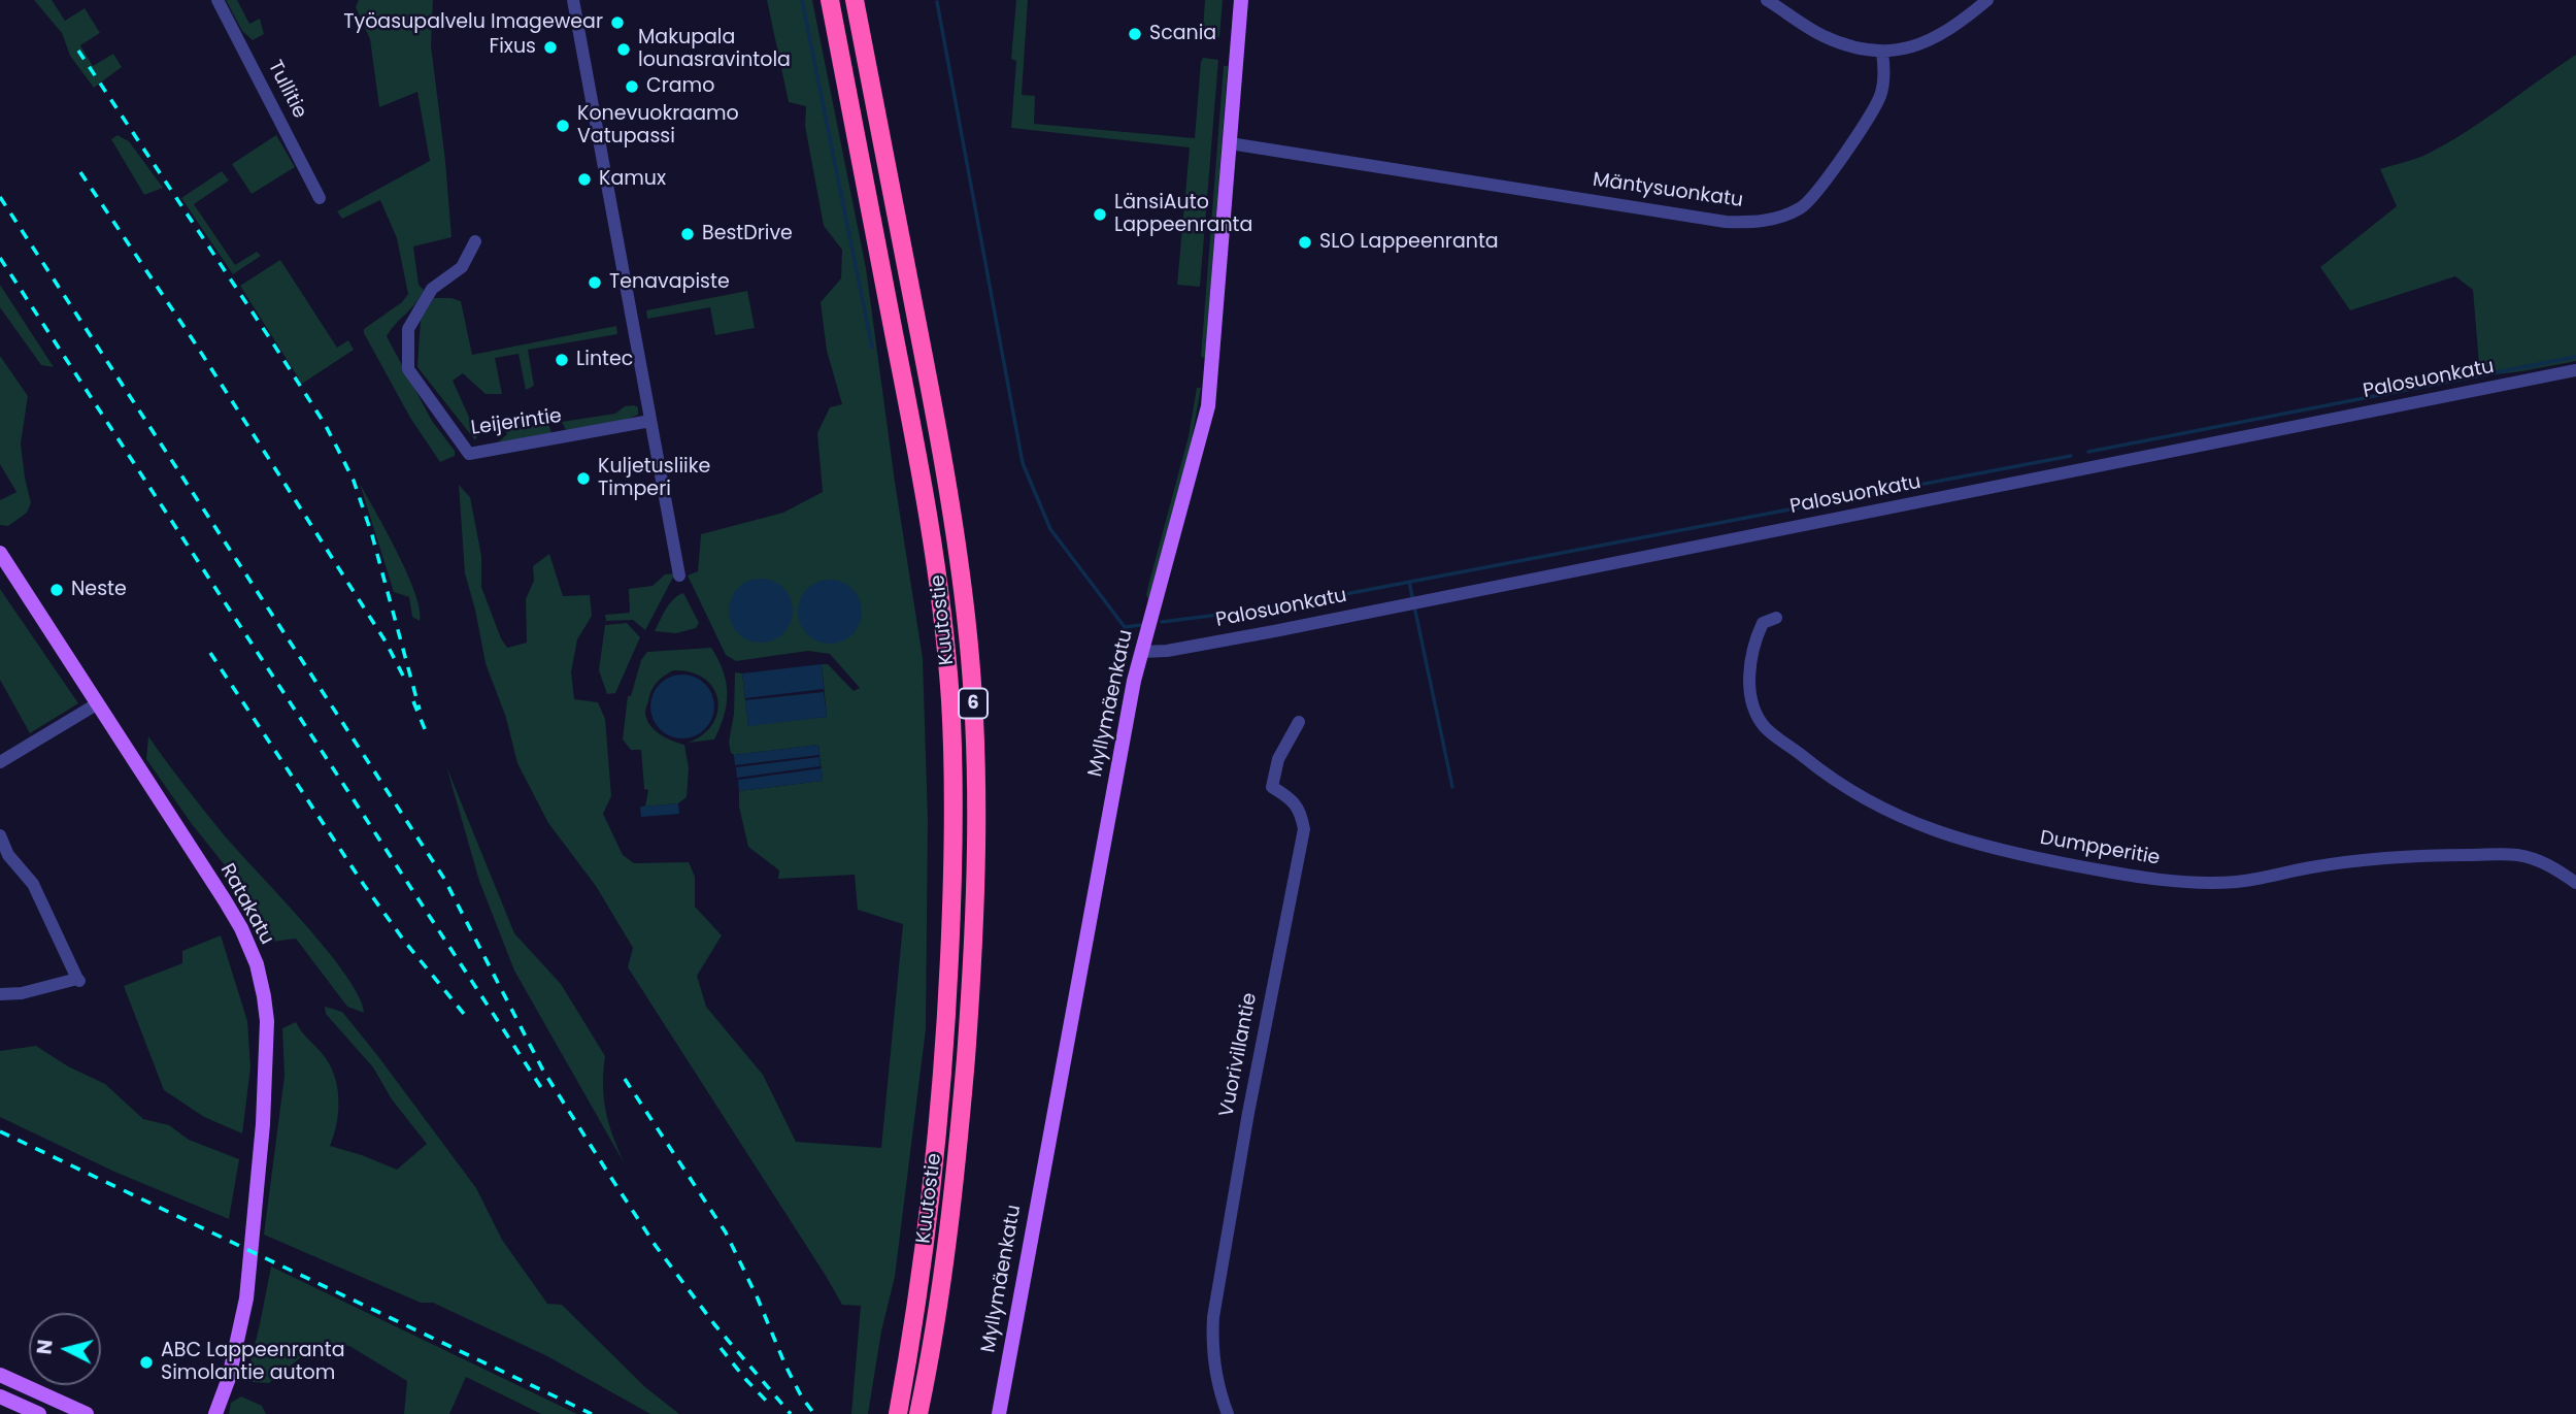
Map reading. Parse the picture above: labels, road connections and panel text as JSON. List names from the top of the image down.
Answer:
{
  "streets": {
    "highway": ["Kuutostie", "6"],
    "main road": ["Myllymäenkatu", "Ratakatu"],
    "street": [
      "Tullitie",
      "Mäntysuonkatu",
      "Palosuonkatu",
      "Leijerintie",
      "Dumpperitie",
      "Vuorivillantie"
    ]
  },
  "crossings": [
    ["Mäntysuonkatu", "Myllymäenkatu"],
    ["Palosuonkatu", "Myllymäenkatu"]
  ],
  "places": [
    "Työasupalvelu Imagewear",
    "Scania",
    "Fixus",
    "Makupala lounasravintola",
    "Cramo",
    "Konevuokraamo Vatupassi",
    "Kamux",
    "LänsiAuto Lappeenranta",
    "BestDrive",
    "SLO Lappeenranta",
    "Tenavapiste",
    "Lintec",
    "Kuljetusliike Timperi",
    "Neste",
    "ABC Lappeenranta Simolantie autom"
  ],
  "north": "left"
}
